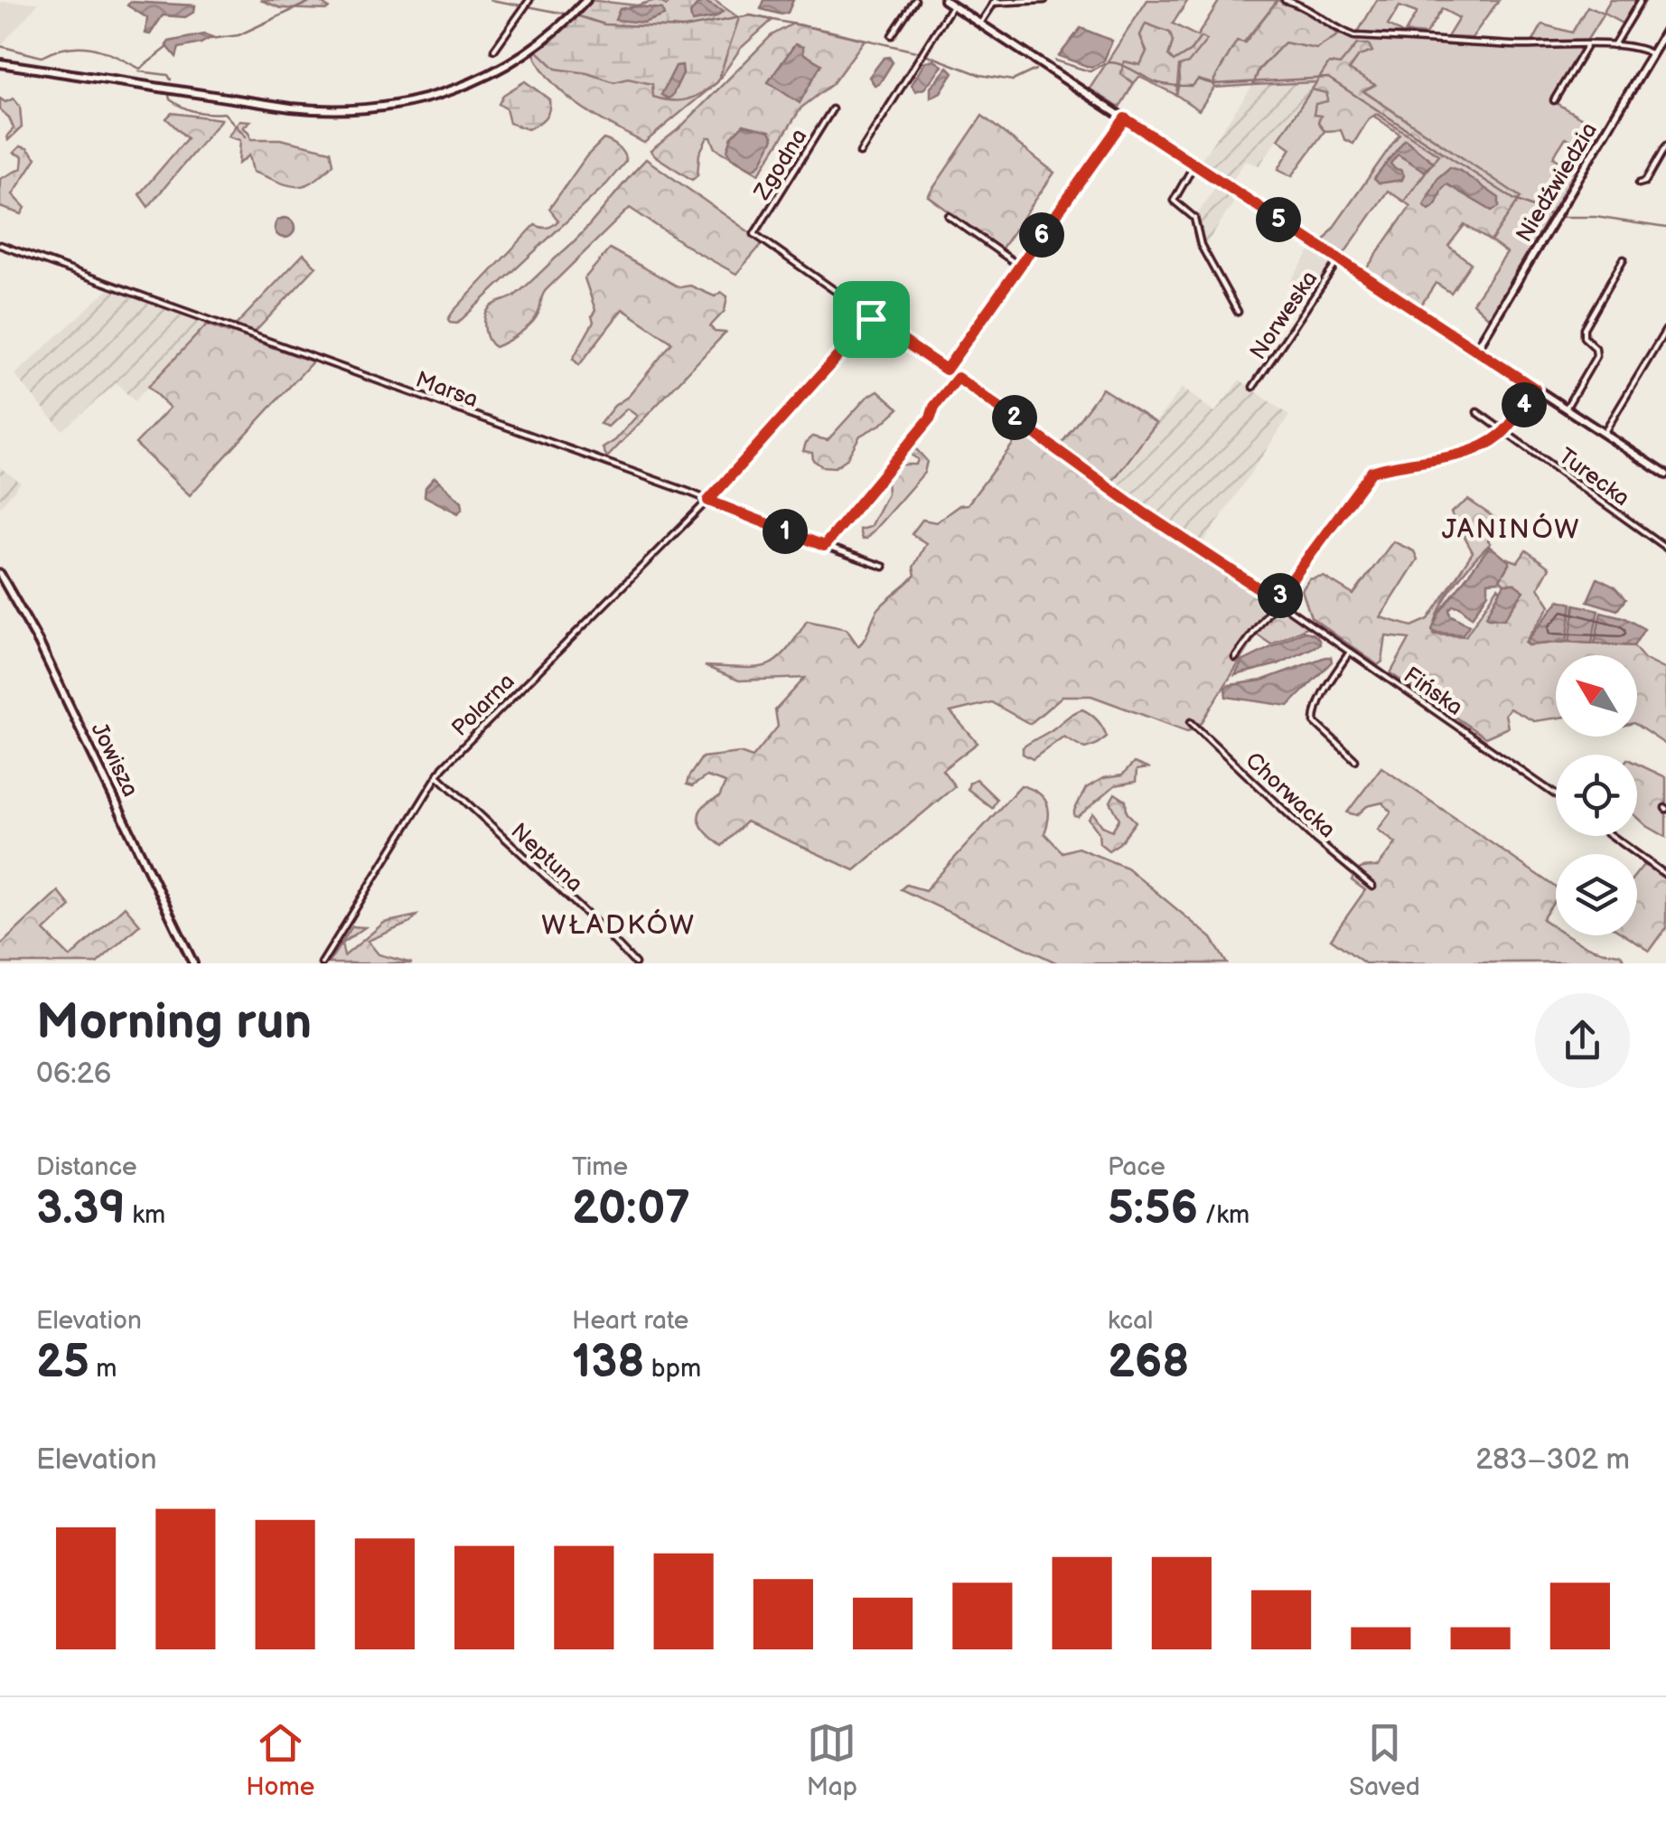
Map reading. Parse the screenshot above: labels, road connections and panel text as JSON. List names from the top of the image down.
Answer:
{
  "streets": {
    "main road": ["Niedźwiedzia", "Jowisza"],
    "street": [
      "Zgodna",
      "Norweska",
      "Marsa",
      "Turecka",
      "Fińska",
      "Polarna",
      "Chorwacka",
      "Neptuna"
    ]
  },
  "crossings": [
    ["Zgodna", "Fińska"],
    ["Marsa", "Polarna"],
    ["Fińska", "Polarna"],
    ["Polarna", "Neptuna"]
  ],
  "districts": ["JANINÓW", "WŁADKÓW"],
  "north": "top left",
  "page": {
    "pins": [
      "5",
      "6",
      "4",
      "2",
      "1",
      "3"
    ],
    "heading": ["Morning run", "06:26"],
    "stats": [
      ["Distance", "3.39 km"],
      ["Time", "20:07"],
      ["Pace", "5:56 /km"],
      ["Elevation", "25 m"],
      ["Heart rate", "138 bpm"],
      ["kcal", "268"]
    ],
    "chart": ["Elevation", "283–302 m"],
    "tabs": ["Home", "Map", "Saved"]
  }
}
